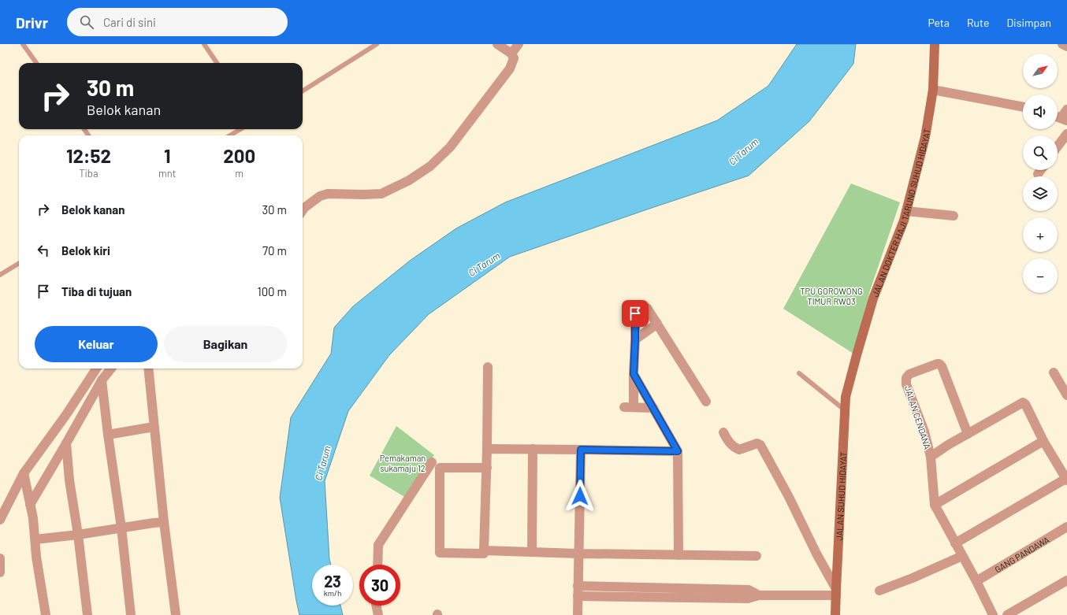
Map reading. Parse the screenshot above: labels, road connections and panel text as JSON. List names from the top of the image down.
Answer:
{
  "streets": {
    "street": [
      "JALAN DOKTER HAJI TARUNO SUHUD HIDAYAT",
      "JALAN CENDANA",
      "JALAN SUHUD HIDAYAT",
      "GANG PANDAWA"
    ]
  },
  "crossings": [
    ["JALAN DOKTER HAJI TARUNO SUHUD HIDAYAT", "JALAN SUHUD HIDAYAT"]
  ],
  "water": ["Ci Tarum"],
  "parks": ["TPU GOROWONG TIMUR RW03", "Pemakaman sukamaju 12"],
  "north": "top right",
  "page": {
    "header": "Drivr",
    "search": "Cari di sini",
    "nav": ["Peta", "Rute", "Disimpan"],
    "map_buttons": ["+", "−"],
    "turn": ["30 m", "Belok kanan"],
    "eta": [
      "12:52",
      "Tiba",
      "1",
      "mnt",
      "200",
      "m"
    ],
    "list": [
      {
        "name": "Belok kanan",
        "value": "30 m"
      },
      {
        "name": "Belok kiri",
        "value": "70 m"
      },
      {
        "name": "Tiba di tujuan",
        "value": "100 m"
      }
    ],
    "buttons": ["Keluar", "Bagikan"],
    "speed": "23 km/h",
    "limit": "30"
  }
}
